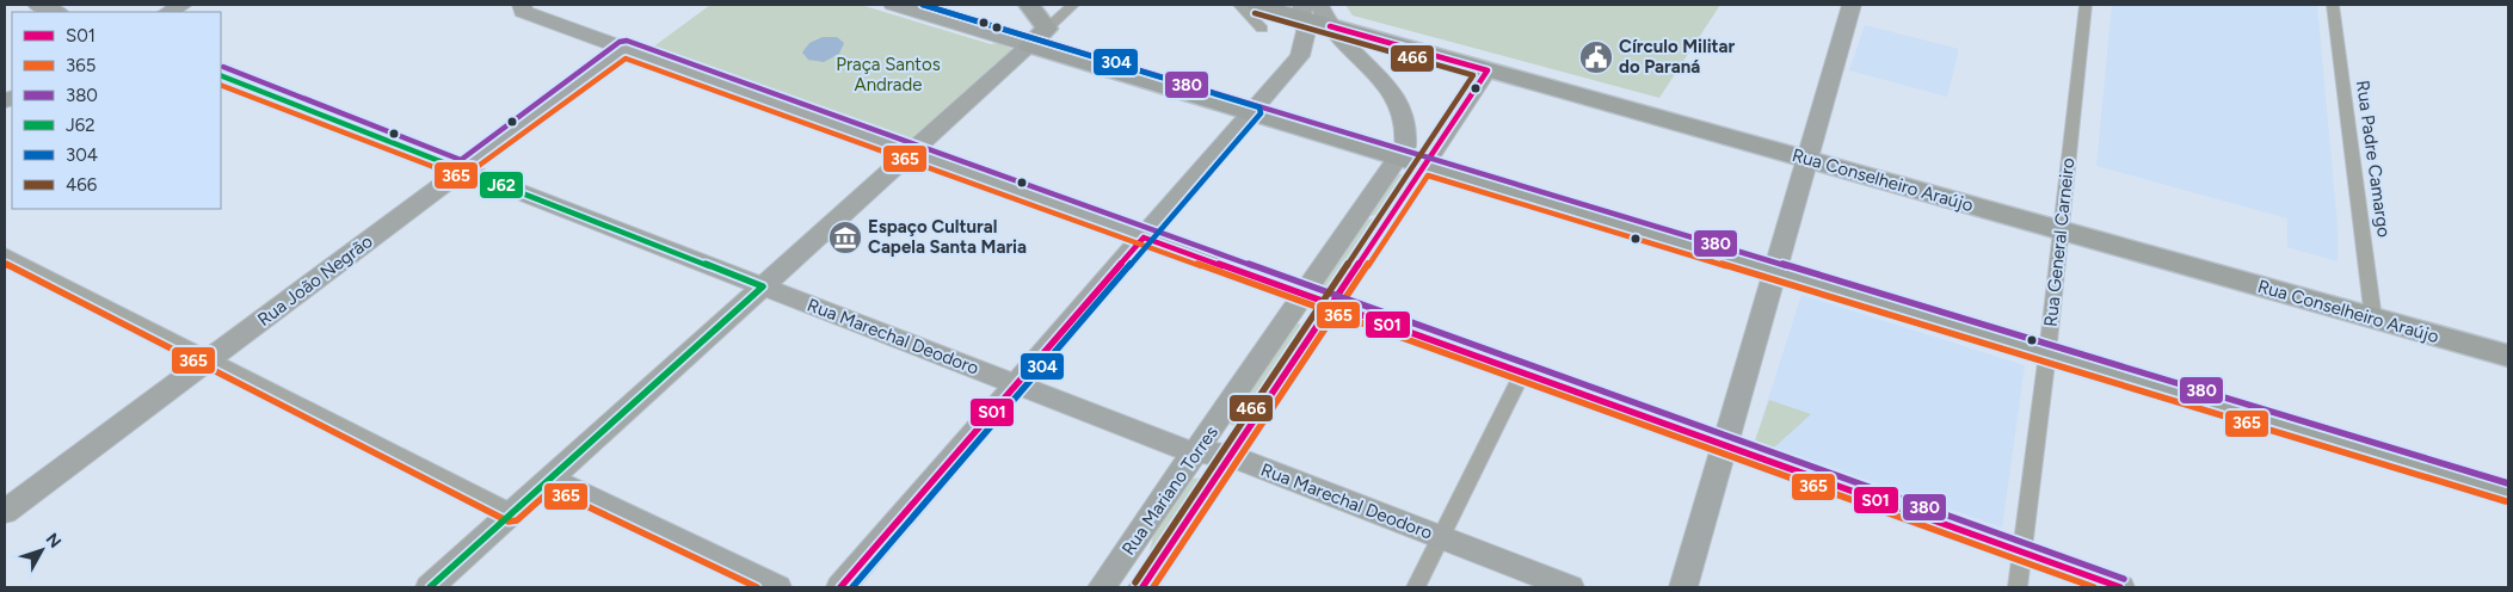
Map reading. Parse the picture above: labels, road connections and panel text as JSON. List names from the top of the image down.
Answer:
{
  "streets": {
    "main road": [
      "Rua Conselheiro Araújo",
      "Rua João Negrão",
      "Rua Marechal Deodoro",
      "Rua Mariano Torres"
    ],
    "street": ["Rua Padre Camargo", "Rua General Carneiro"]
  },
  "crossings": [
    ["Rua Padre Camargo", "Rua Conselheiro Araújo"],
    ["Rua Conselheiro Araújo", "Rua General Carneiro"],
    ["Rua Conselheiro Araújo", "Rua Mariano Torres"],
    ["Rua João Negrão", "Rua Marechal Deodoro"],
    ["Rua Marechal Deodoro", "Rua Mariano Torres"]
  ],
  "parks": ["Praça Santos Andrade"],
  "places": {
    "public building": ["Círculo Militar do Paraná"],
    "museum": ["Espaço Cultural Capela Santa Maria"]
  },
  "lines": [
    "transit line 380",
    "transit line 304",
    "transit line 466",
    "transit line S01",
    "transit line 365",
    "transit line J62"
  ],
  "legend": [
    "S01",
    "365",
    "380",
    "J62",
    "304",
    "466"
  ],
  "north": "top right"
}
